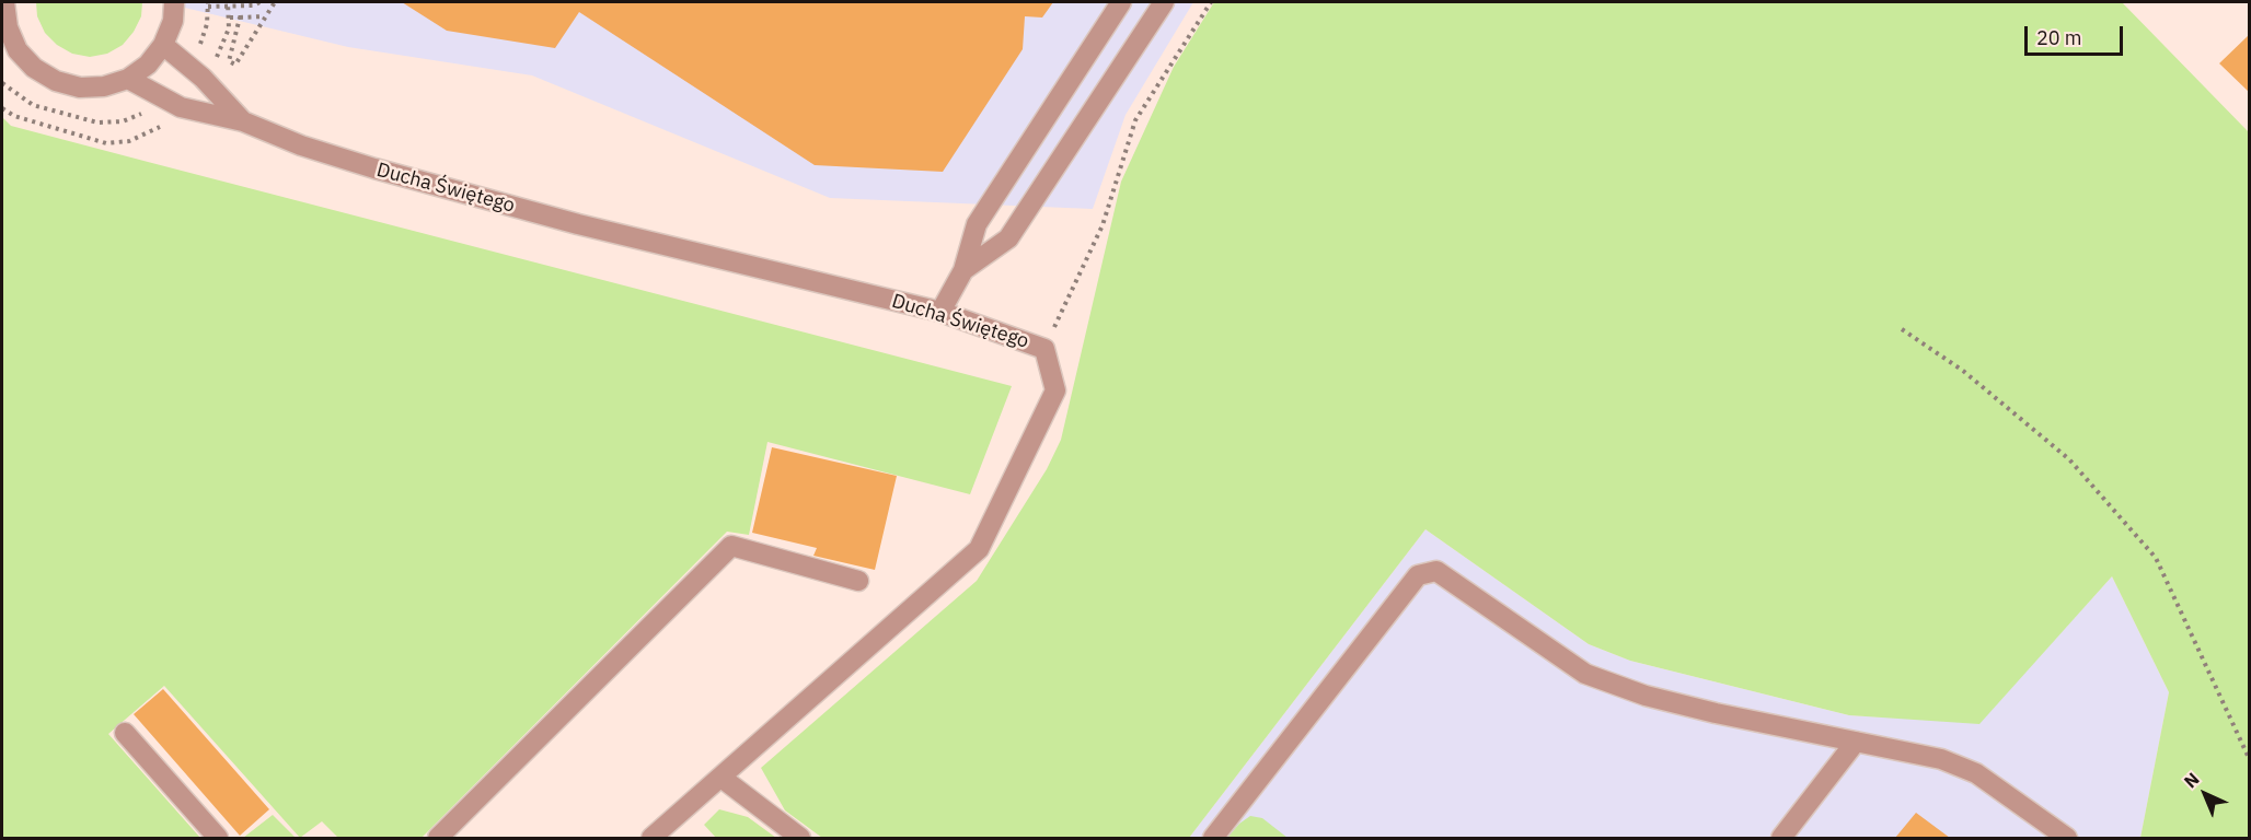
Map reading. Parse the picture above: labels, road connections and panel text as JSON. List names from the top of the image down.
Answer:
{
  "streets": {
    "street": ["Ducha Świętego"]
  },
  "scale_bar": "20 m",
  "north": "top left"
}
